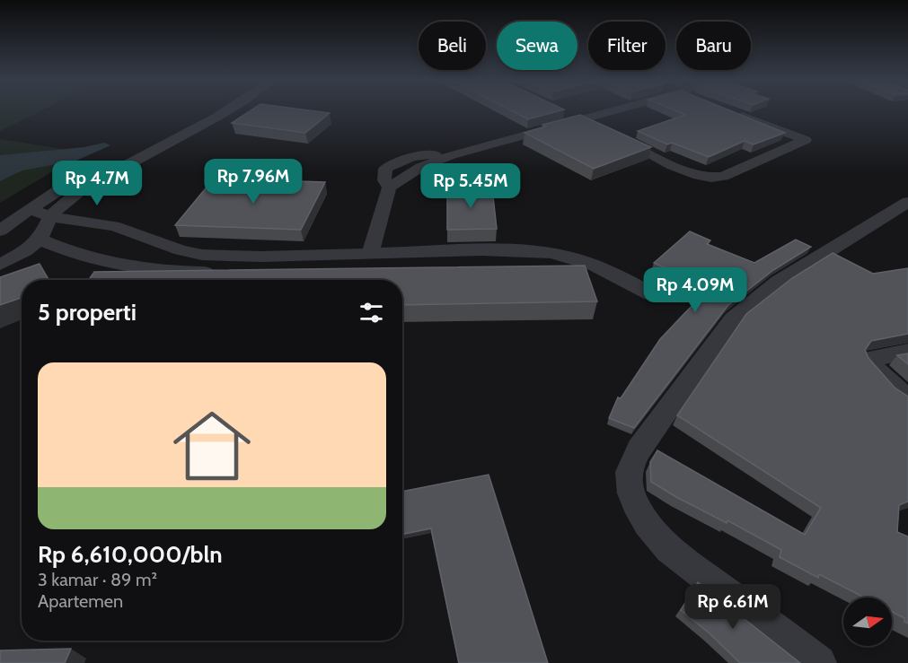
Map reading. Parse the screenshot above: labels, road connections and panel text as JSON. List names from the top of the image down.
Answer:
{
  "north": "right",
  "page": {
    "chip": [
      "Beli",
      "Sewa",
      "Filter",
      "Baru"
    ],
    "price": [
      "Rp 7.96M",
      "Rp 4.7M",
      "Rp 5.45M",
      "Rp 4.09M",
      "Rp 6.61M"
    ],
    "heading": "5 properti",
    "list": [
      {
        "name": "Rp 6,610,000/bln",
        "note": "3 kamar · 89 m² · Apartemen"
      }
    ]
  }
}
